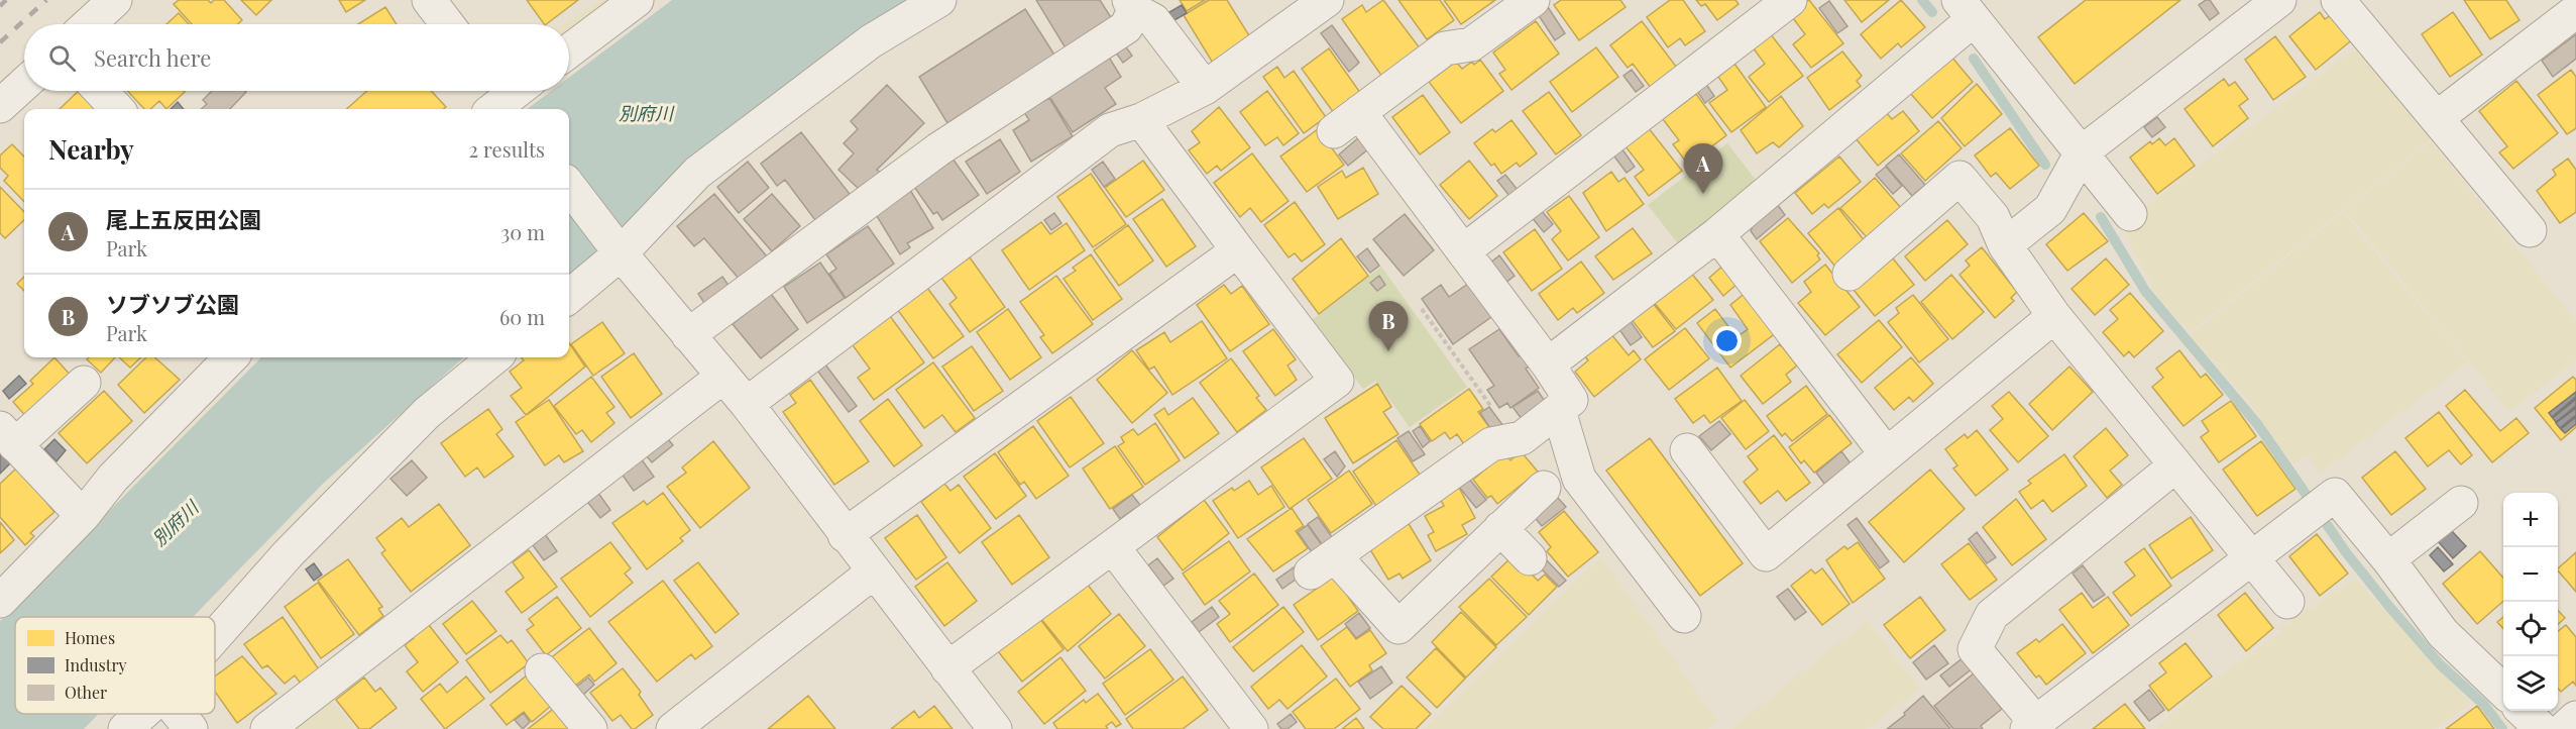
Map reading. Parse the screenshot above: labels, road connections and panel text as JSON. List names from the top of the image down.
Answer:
{
  "water": ["別府川"],
  "legend": ["Homes", "Industry", "Other"],
  "page": {
    "search": "Search here",
    "heading": ["Nearby", "2 results"],
    "pins": ["A", "B"],
    "list": [
      {
        "mark": "A",
        "name": "尾上五反田公園",
        "note": "Park",
        "value": "30 m"
      },
      {
        "mark": "B",
        "name": "ソブソブ公園",
        "note": "Park",
        "value": "60 m"
      }
    ],
    "map_buttons": ["+", "−"]
  }
}
